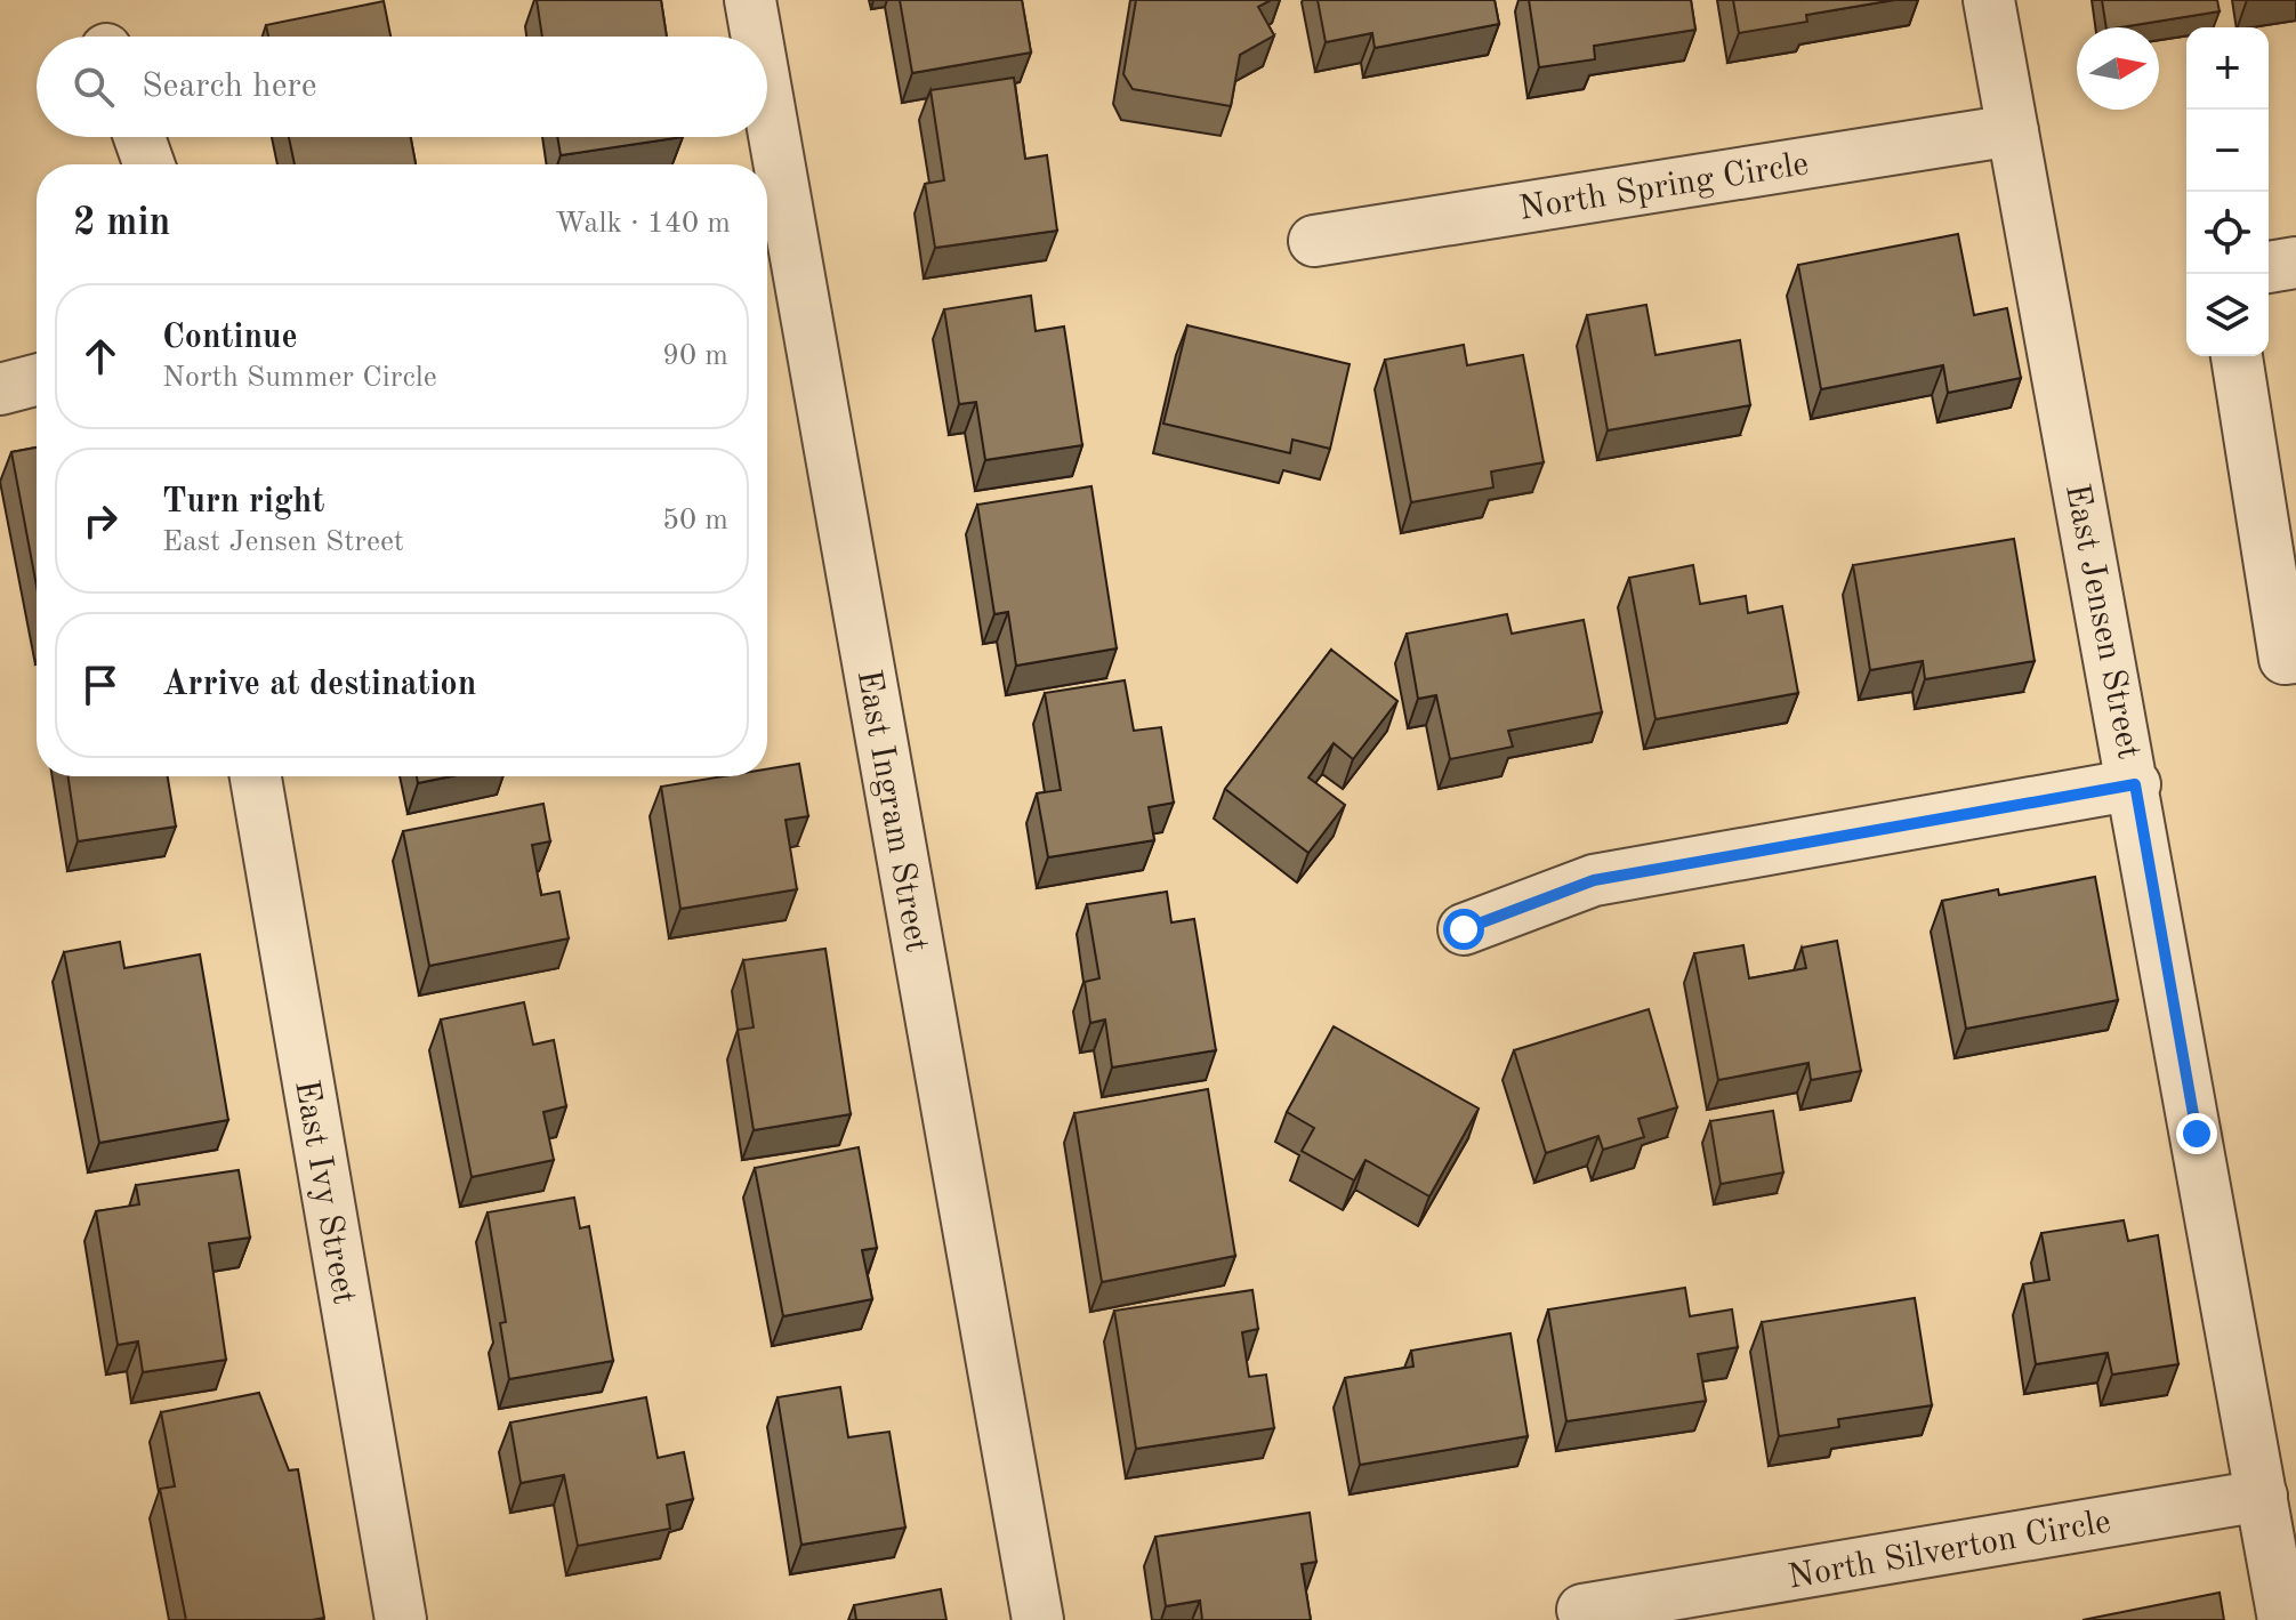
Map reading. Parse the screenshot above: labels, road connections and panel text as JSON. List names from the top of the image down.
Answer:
{
  "streets": {
    "street": [
      "North Spring Circle",
      "East Jensen Street",
      "East Ingram Street",
      "East Ivy Street",
      "North Silverton Circle"
    ]
  },
  "crossings": [
    ["North Spring Circle", "East Jensen Street"],
    ["East Jensen Street", "North Silverton Circle"]
  ],
  "north": "right",
  "page": {
    "map_buttons": ["+", "−"],
    "search": "Search here",
    "heading": ["2 min", "Walk · 140 m"],
    "list": [
      ["Continue", "North Summer Circle", "90 m"],
      ["Turn right", "East Jensen Street", "50 m"],
      "Arrive at destination"
    ]
  }
}
